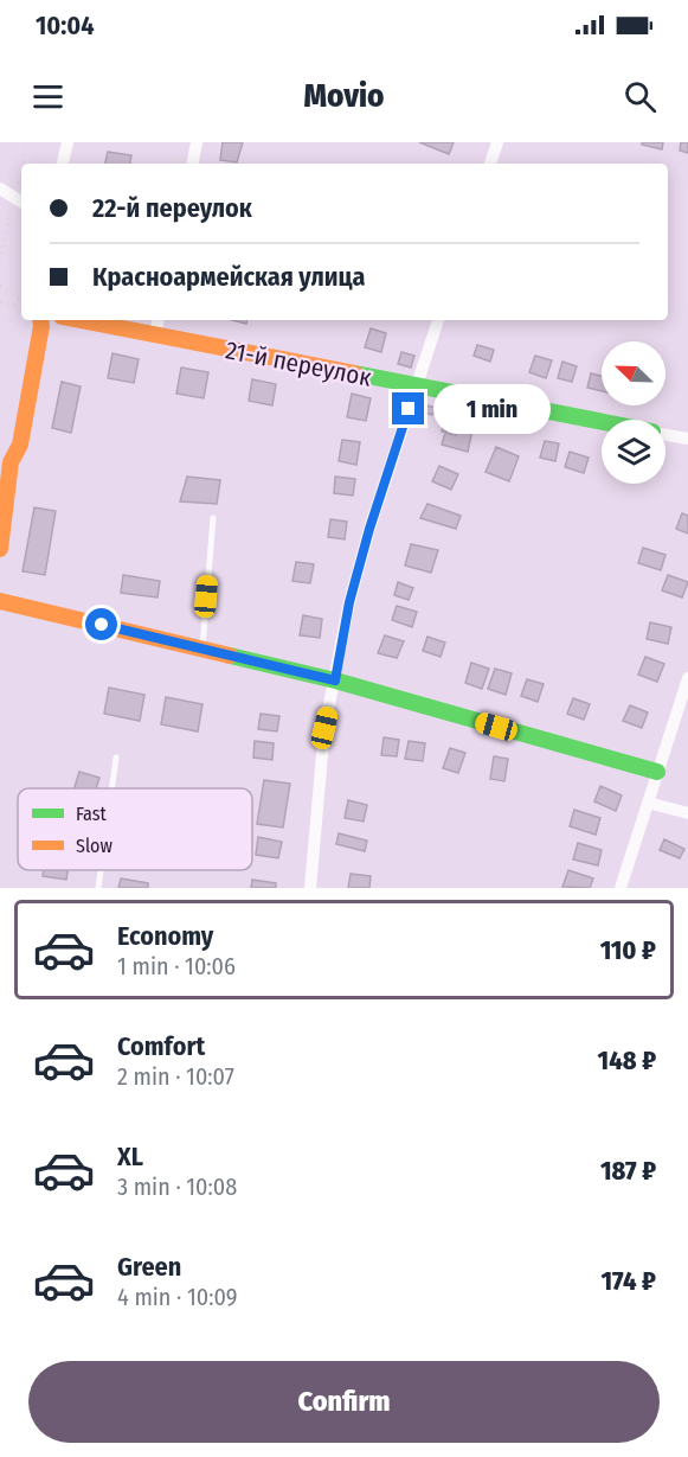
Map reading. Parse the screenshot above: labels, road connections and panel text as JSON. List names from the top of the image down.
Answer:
{
  "streets": {
    "street": ["21-й переулок"]
  },
  "legend": ["Fast", "Slow"],
  "north": "top left",
  "page": {
    "status": "10:04",
    "header": "Movio",
    "banner": ["22-й переулок", "Красноармейская улица"],
    "bubble": "1 min",
    "list": [
      {
        "name": "Economy",
        "note": "1 min · 10:06",
        "value": "110 ₽"
      },
      {
        "name": "Comfort",
        "note": "2 min · 10:07",
        "value": "148 ₽"
      },
      {
        "name": "XL",
        "note": "3 min · 10:08",
        "value": "187 ₽"
      },
      {
        "name": "Green",
        "note": "4 min · 10:09",
        "value": "174 ₽"
      }
    ],
    "buttons": "Confirm"
  }
}
